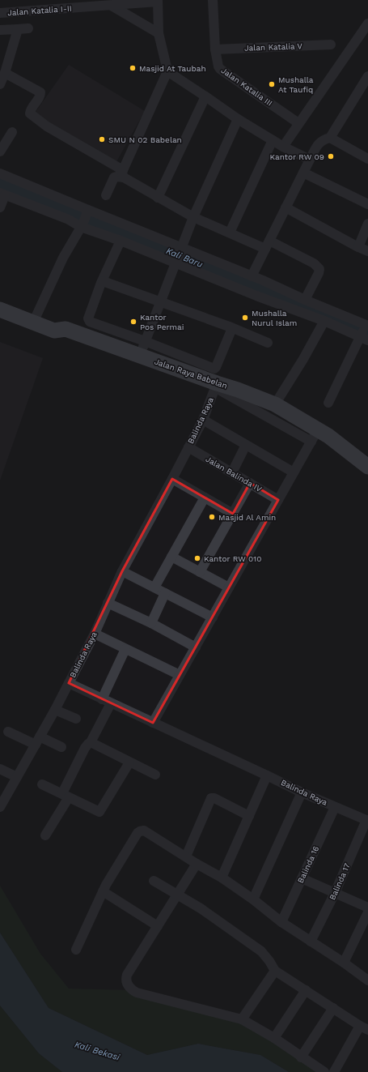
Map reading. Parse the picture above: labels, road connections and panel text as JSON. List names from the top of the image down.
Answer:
{
  "streets": {
    "main road": ["Jalan Raya Babelan"],
    "street": [
      "Jalan Katalia I-II",
      "Jalan Katalia V",
      "Jalan Katalia III",
      "Balinda Raya",
      "Jalan Balinda IV",
      "Balinda 16",
      "Balinda 17"
    ]
  },
  "crossings": [
    ["Jalan Katalia V", "Jalan Katalia III"],
    ["Jalan Raya Babelan", "Balinda Raya"],
    ["Balinda Raya", "Jalan Balinda IV"],
    ["Balinda Raya", "Balinda 16"],
    ["Balinda Raya", "Balinda 17"]
  ],
  "water": ["Kali Baru", "Kali Bekasi"],
  "places": [
    "Masjid At Taubah",
    "Mushalla At Taufiq",
    "SMU N 02 Babelan",
    "Kantor RW 09",
    "Mushalla Nurul Islam",
    "Kantor Pos Permai",
    "Masjid Al Amin",
    "Kantor RW 010"
  ]
}
